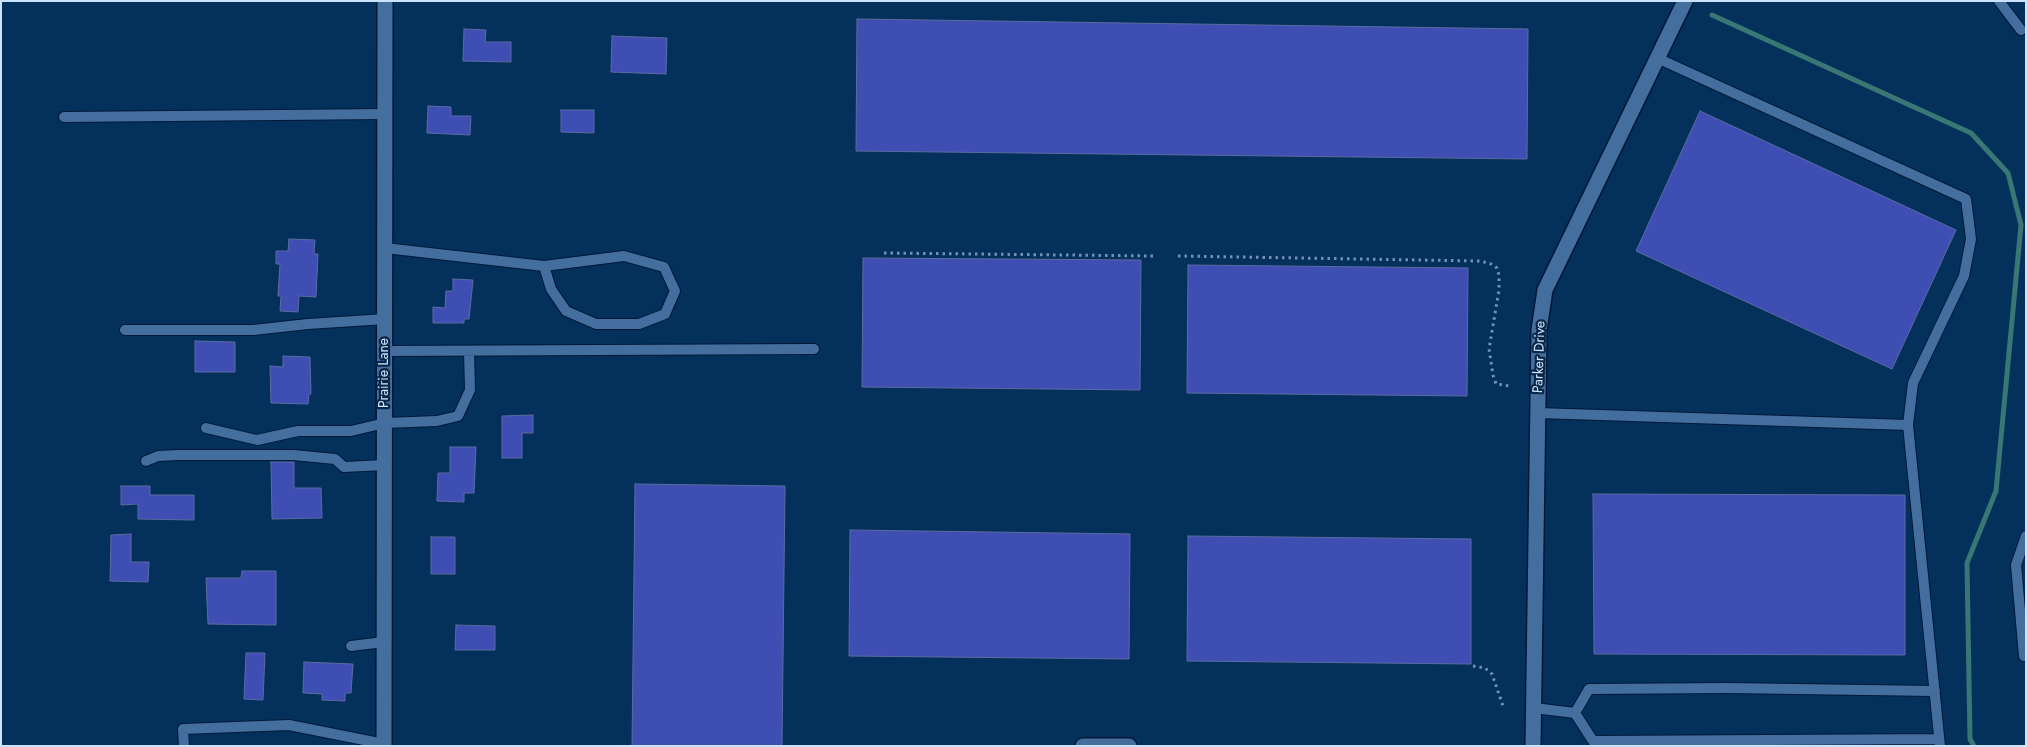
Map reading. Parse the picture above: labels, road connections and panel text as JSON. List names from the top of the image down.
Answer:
{
  "streets": {
    "street": ["Parker Drive", "Prairie Lane"]
  }
}
